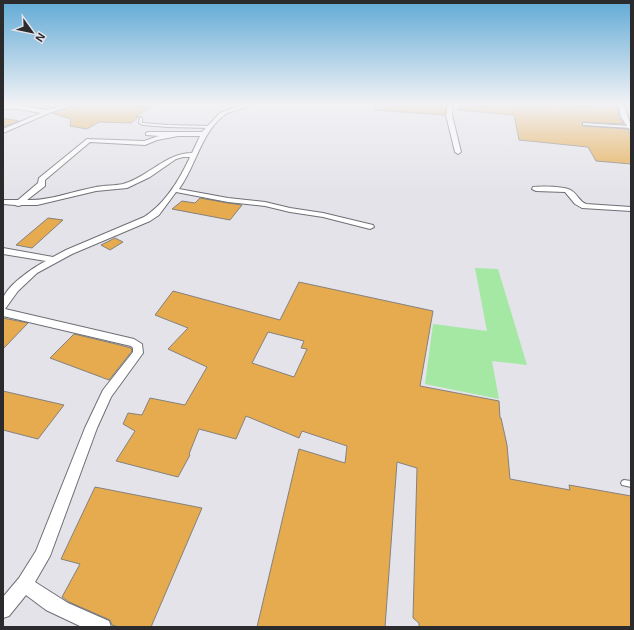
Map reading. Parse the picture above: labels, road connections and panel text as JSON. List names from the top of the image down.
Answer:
{
  "north": "bottom right"
}
